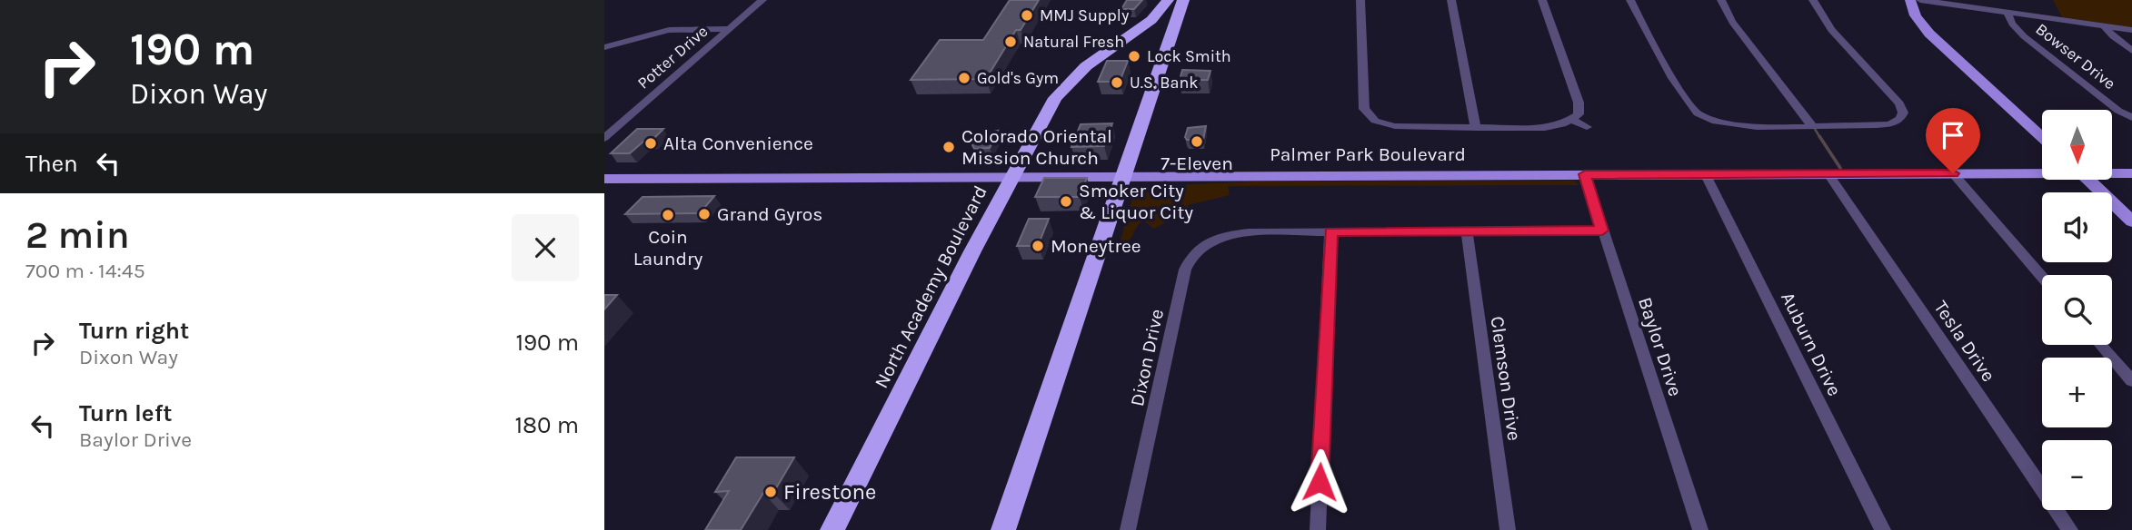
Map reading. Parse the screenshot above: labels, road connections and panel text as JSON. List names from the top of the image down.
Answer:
{
  "streets": {
    "highway": ["North Academy Boulevard"],
    "main road": ["Palmer Park Boulevard"],
    "street": [
      "Bowser Drive",
      "Potter Drive",
      "Tesla Drive",
      "Auburn Drive",
      "Baylor Drive",
      "Dixon Drive",
      "Clemson Drive"
    ]
  },
  "crossings": [
    ["Palmer Park Boulevard", "North Academy Boulevard"],
    ["Palmer Park Boulevard", "Tesla Drive"],
    ["Palmer Park Boulevard", "Auburn Drive"],
    ["Palmer Park Boulevard", "Baylor Drive"],
    ["Baylor Drive", "Dixon Drive"],
    ["Dixon Drive", "Clemson Drive"]
  ],
  "places": [
    "MMJ Supply",
    "Natural Fresh",
    "Lock Smith",
    "Gold's Gym",
    "U.S. Bank",
    "7-Eleven",
    "Alta Convenience",
    "Colorado Oriental Mission Church",
    "Smoker City & Liquor City",
    "Grand Gyros",
    "Coin Laundry",
    "Moneytree",
    "Firestone"
  ],
  "north": "bottom",
  "page": {
    "turn": ["190 m", "Dixon Way"],
    "map_buttons": ["+", "−"],
    "then": "Then",
    "heading": ["2 min", "700 m · 14:45"],
    "list": [
      {
        "name": "Turn right",
        "note": "Dixon Way",
        "value": "190 m"
      },
      {
        "name": "Turn left",
        "note": "Baylor Drive",
        "value": "180 m"
      }
    ]
  }
}
